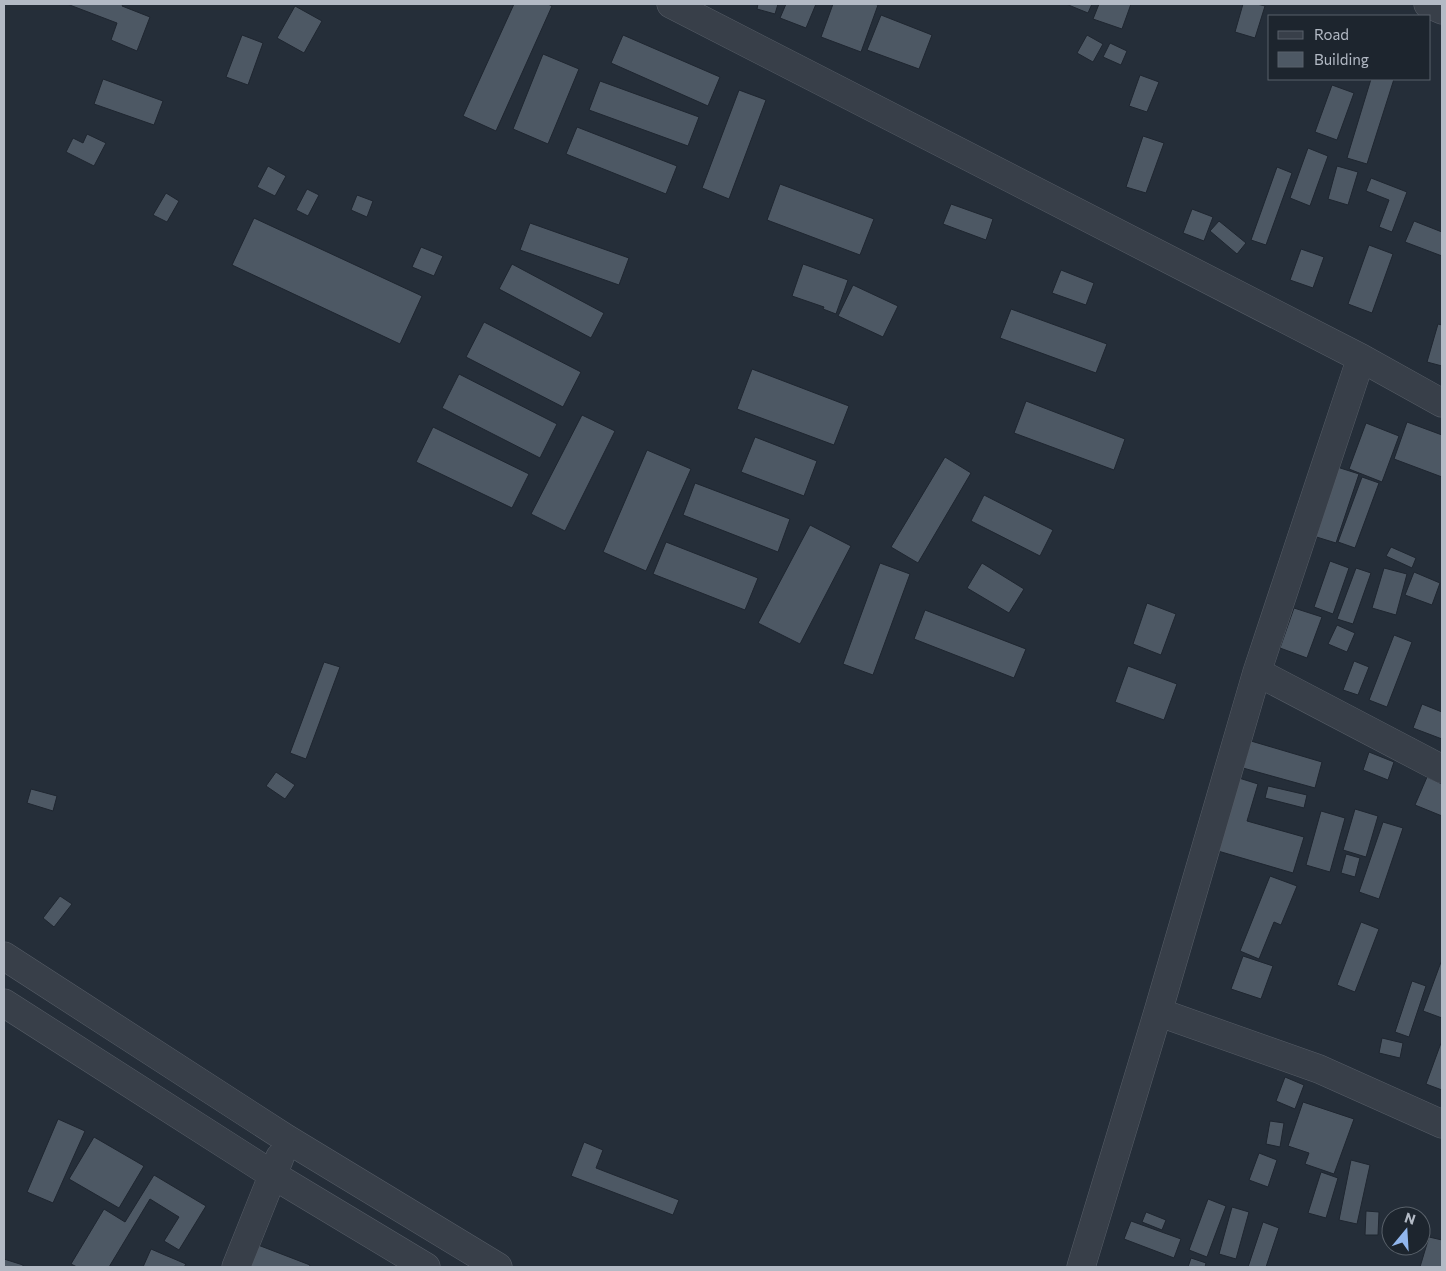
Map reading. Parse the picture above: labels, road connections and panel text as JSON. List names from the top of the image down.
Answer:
{
  "legend": ["Road", "Building"],
  "north": "top"
}
